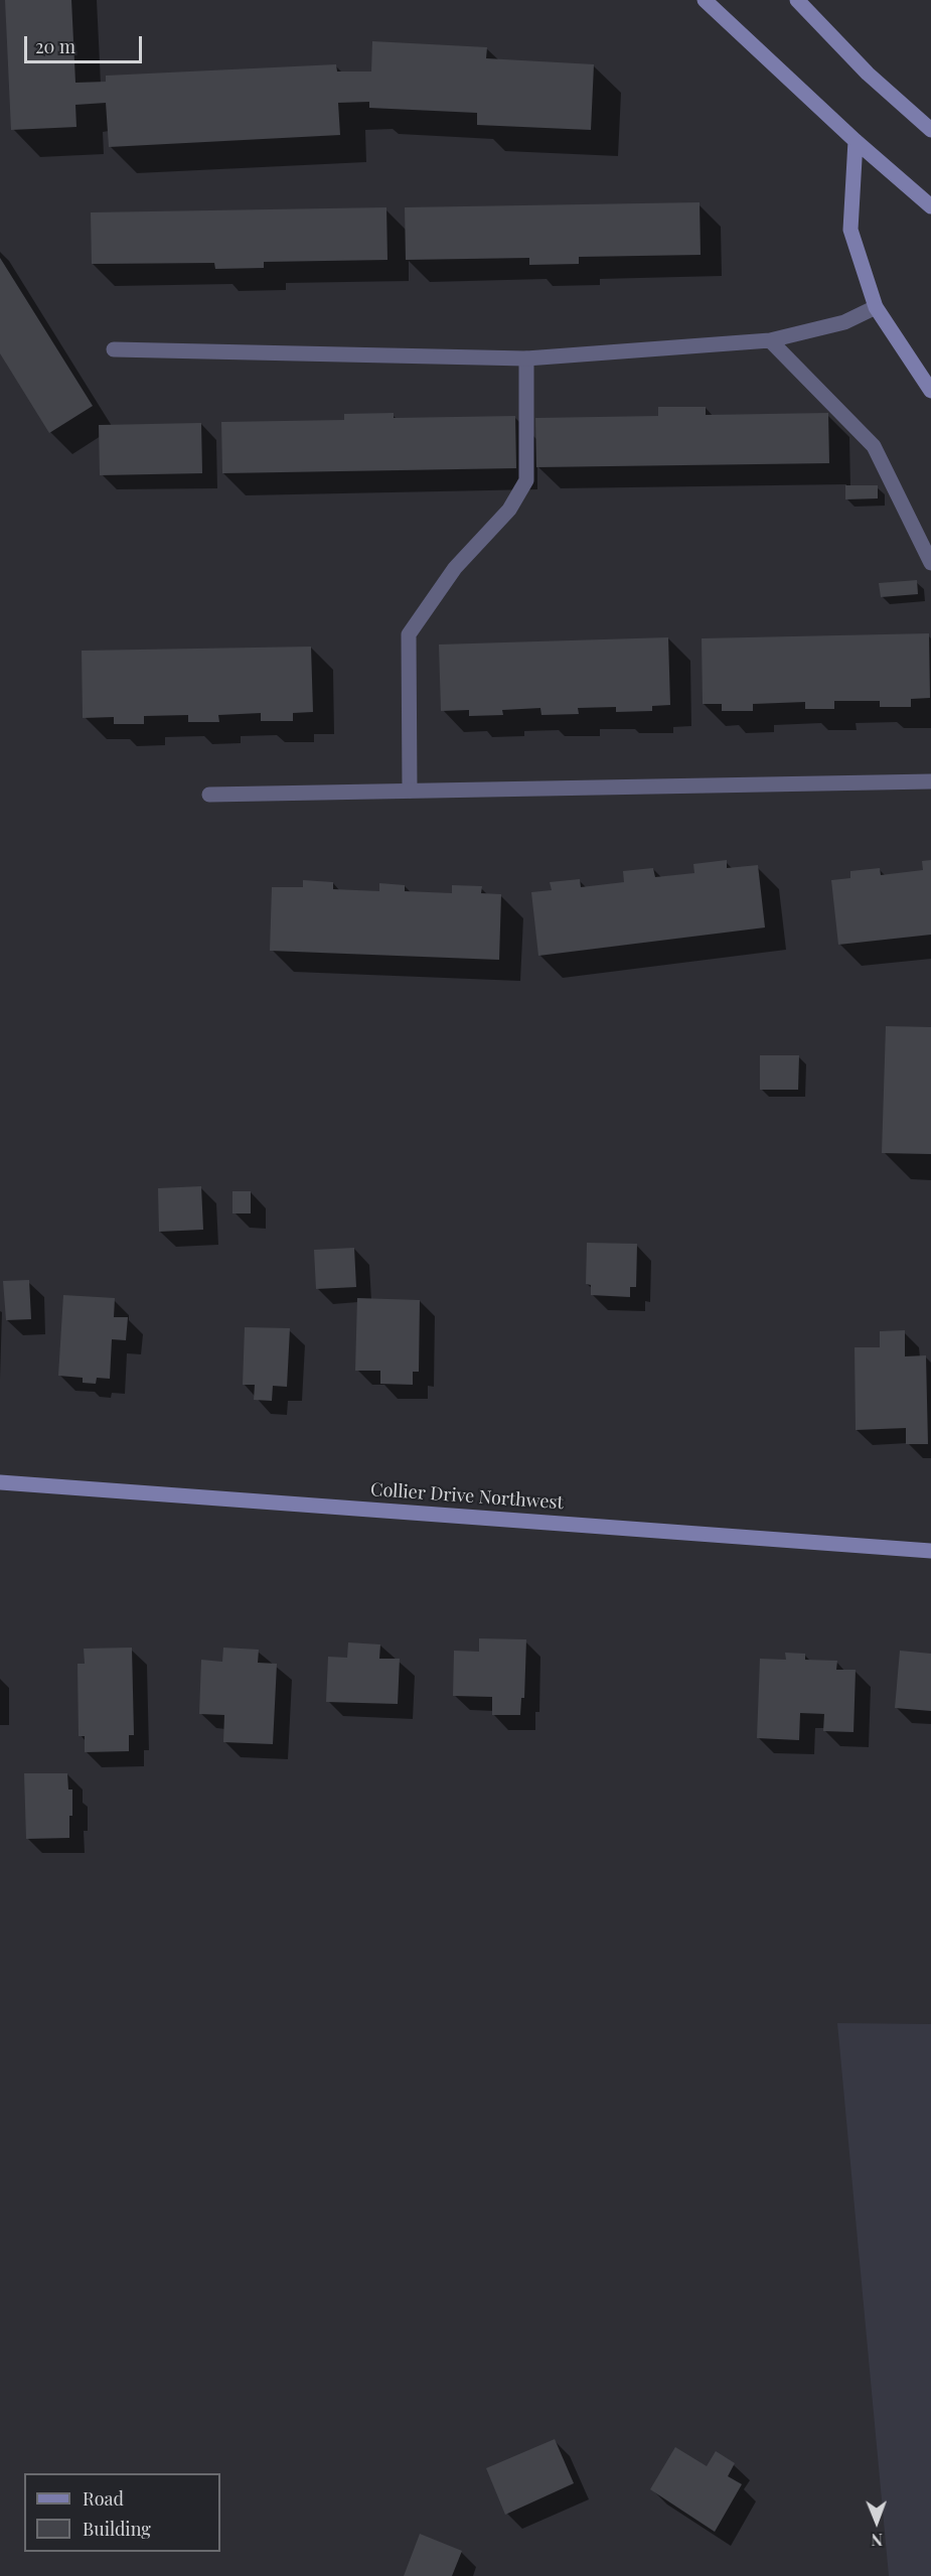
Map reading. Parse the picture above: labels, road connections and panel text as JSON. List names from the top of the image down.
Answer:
{
  "streets": {
    "main road": ["Collier Drive Northwest"]
  },
  "legend": ["Road", "Building"],
  "scale_bar": "20 m",
  "north": "bottom"
}
